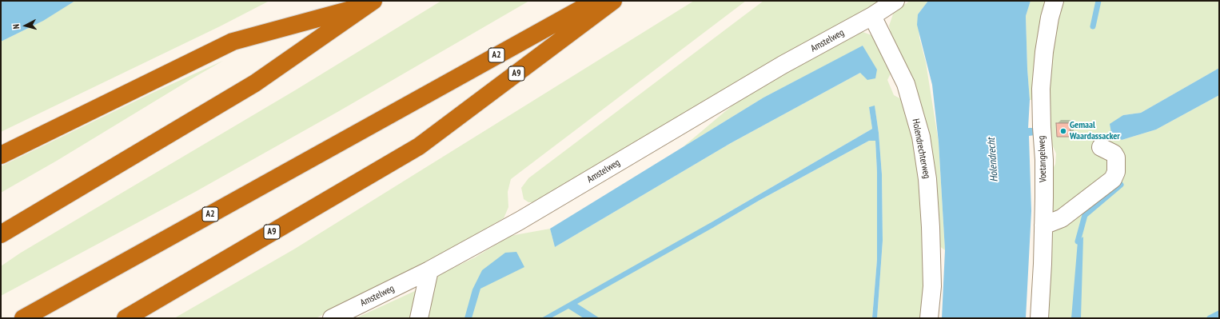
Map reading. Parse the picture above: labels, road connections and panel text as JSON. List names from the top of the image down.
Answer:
{
  "streets": {
    "highway": ["A2", "A9"],
    "street": ["Amstelweg", "Holendrechterweg", "Voetangelweg"]
  },
  "crossings": [
    ["Amstelweg", "Holendrechterweg"]
  ],
  "water": ["Holendrecht"],
  "places": ["Gemaal Waardassacker"],
  "north": "left"
}
